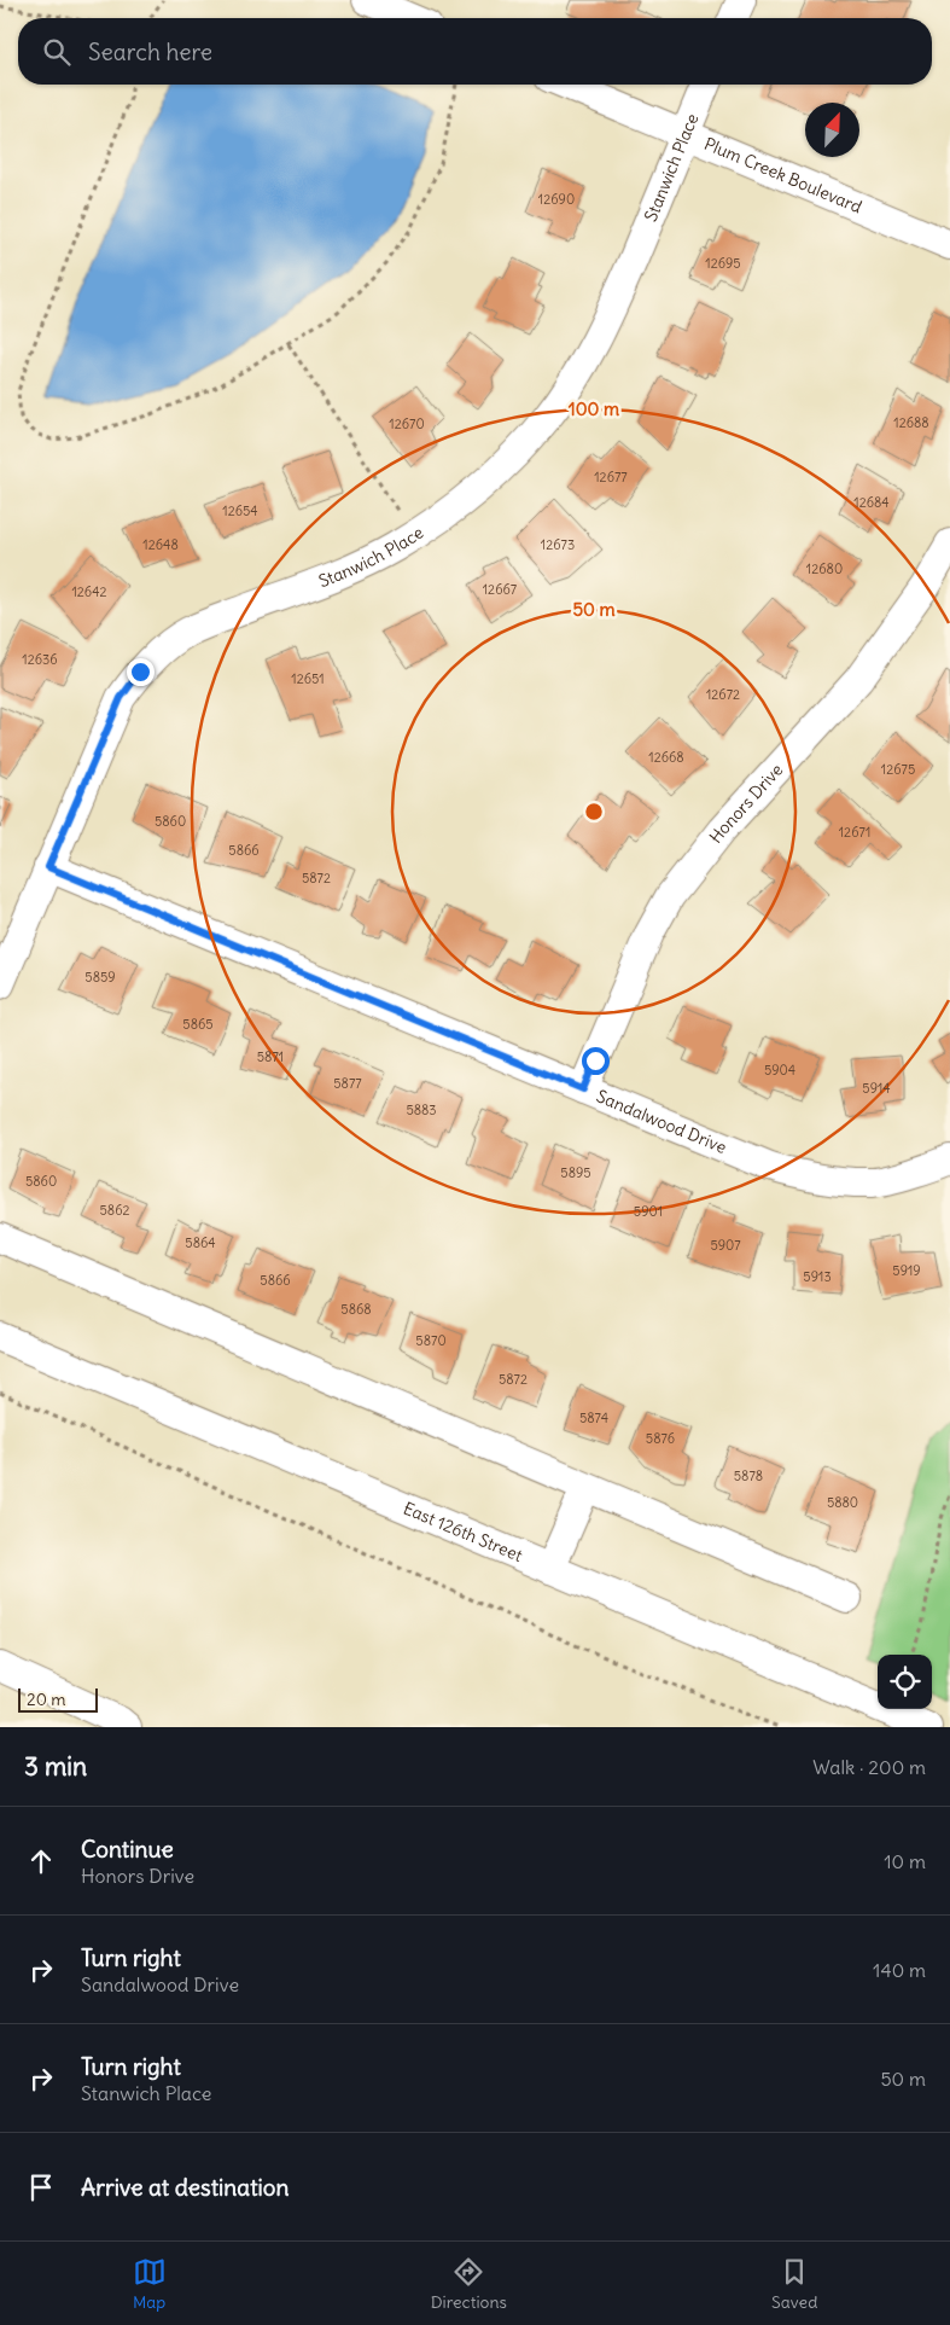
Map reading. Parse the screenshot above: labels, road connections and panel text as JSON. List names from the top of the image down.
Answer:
{
  "streets": {
    "street": [
      "Stanwich Place",
      "Plum Creek Boulevard",
      "Honors Drive",
      "Sandalwood Drive",
      "East 126th Street"
    ]
  },
  "crossings": [
    ["Stanwich Place", "Plum Creek Boulevard"],
    ["Stanwich Place", "Sandalwood Drive"],
    ["Honors Drive", "Sandalwood Drive"]
  ],
  "house_numbers": [
    "12690",
    "12695",
    "12688",
    "12670",
    "12677",
    "12684",
    "12654",
    "12648",
    "12673",
    "12680",
    "12667",
    "12642",
    "12636",
    "12651",
    "12672",
    "12668",
    "12675",
    "5860",
    "12671",
    "5866",
    "5872",
    "5859",
    "5865",
    "5871",
    "5904",
    "5877",
    "5914",
    "5883",
    "5895",
    "5860",
    "5862",
    "5901",
    "5864",
    "5907",
    "5919",
    "5913",
    "5866",
    "5868",
    "5870",
    "5872",
    "5874",
    "5876",
    "5878",
    "5880"
  ],
  "scale_bar": "20 m",
  "north": "top right",
  "page": {
    "search": "Search here",
    "scale": "20 m",
    "heading": ["3 min", "Walk · 200 m"],
    "list": [
      ["Continue", "Honors Drive", "10 m"],
      ["Turn right", "Sandalwood Drive", "140 m"],
      ["Turn right", "Stanwich Place", "50 m"],
      "Arrive at destination"
    ],
    "nav": ["Map", "Directions", "Saved"]
  },
  "rings": ["100 m", "50 m"]
}
